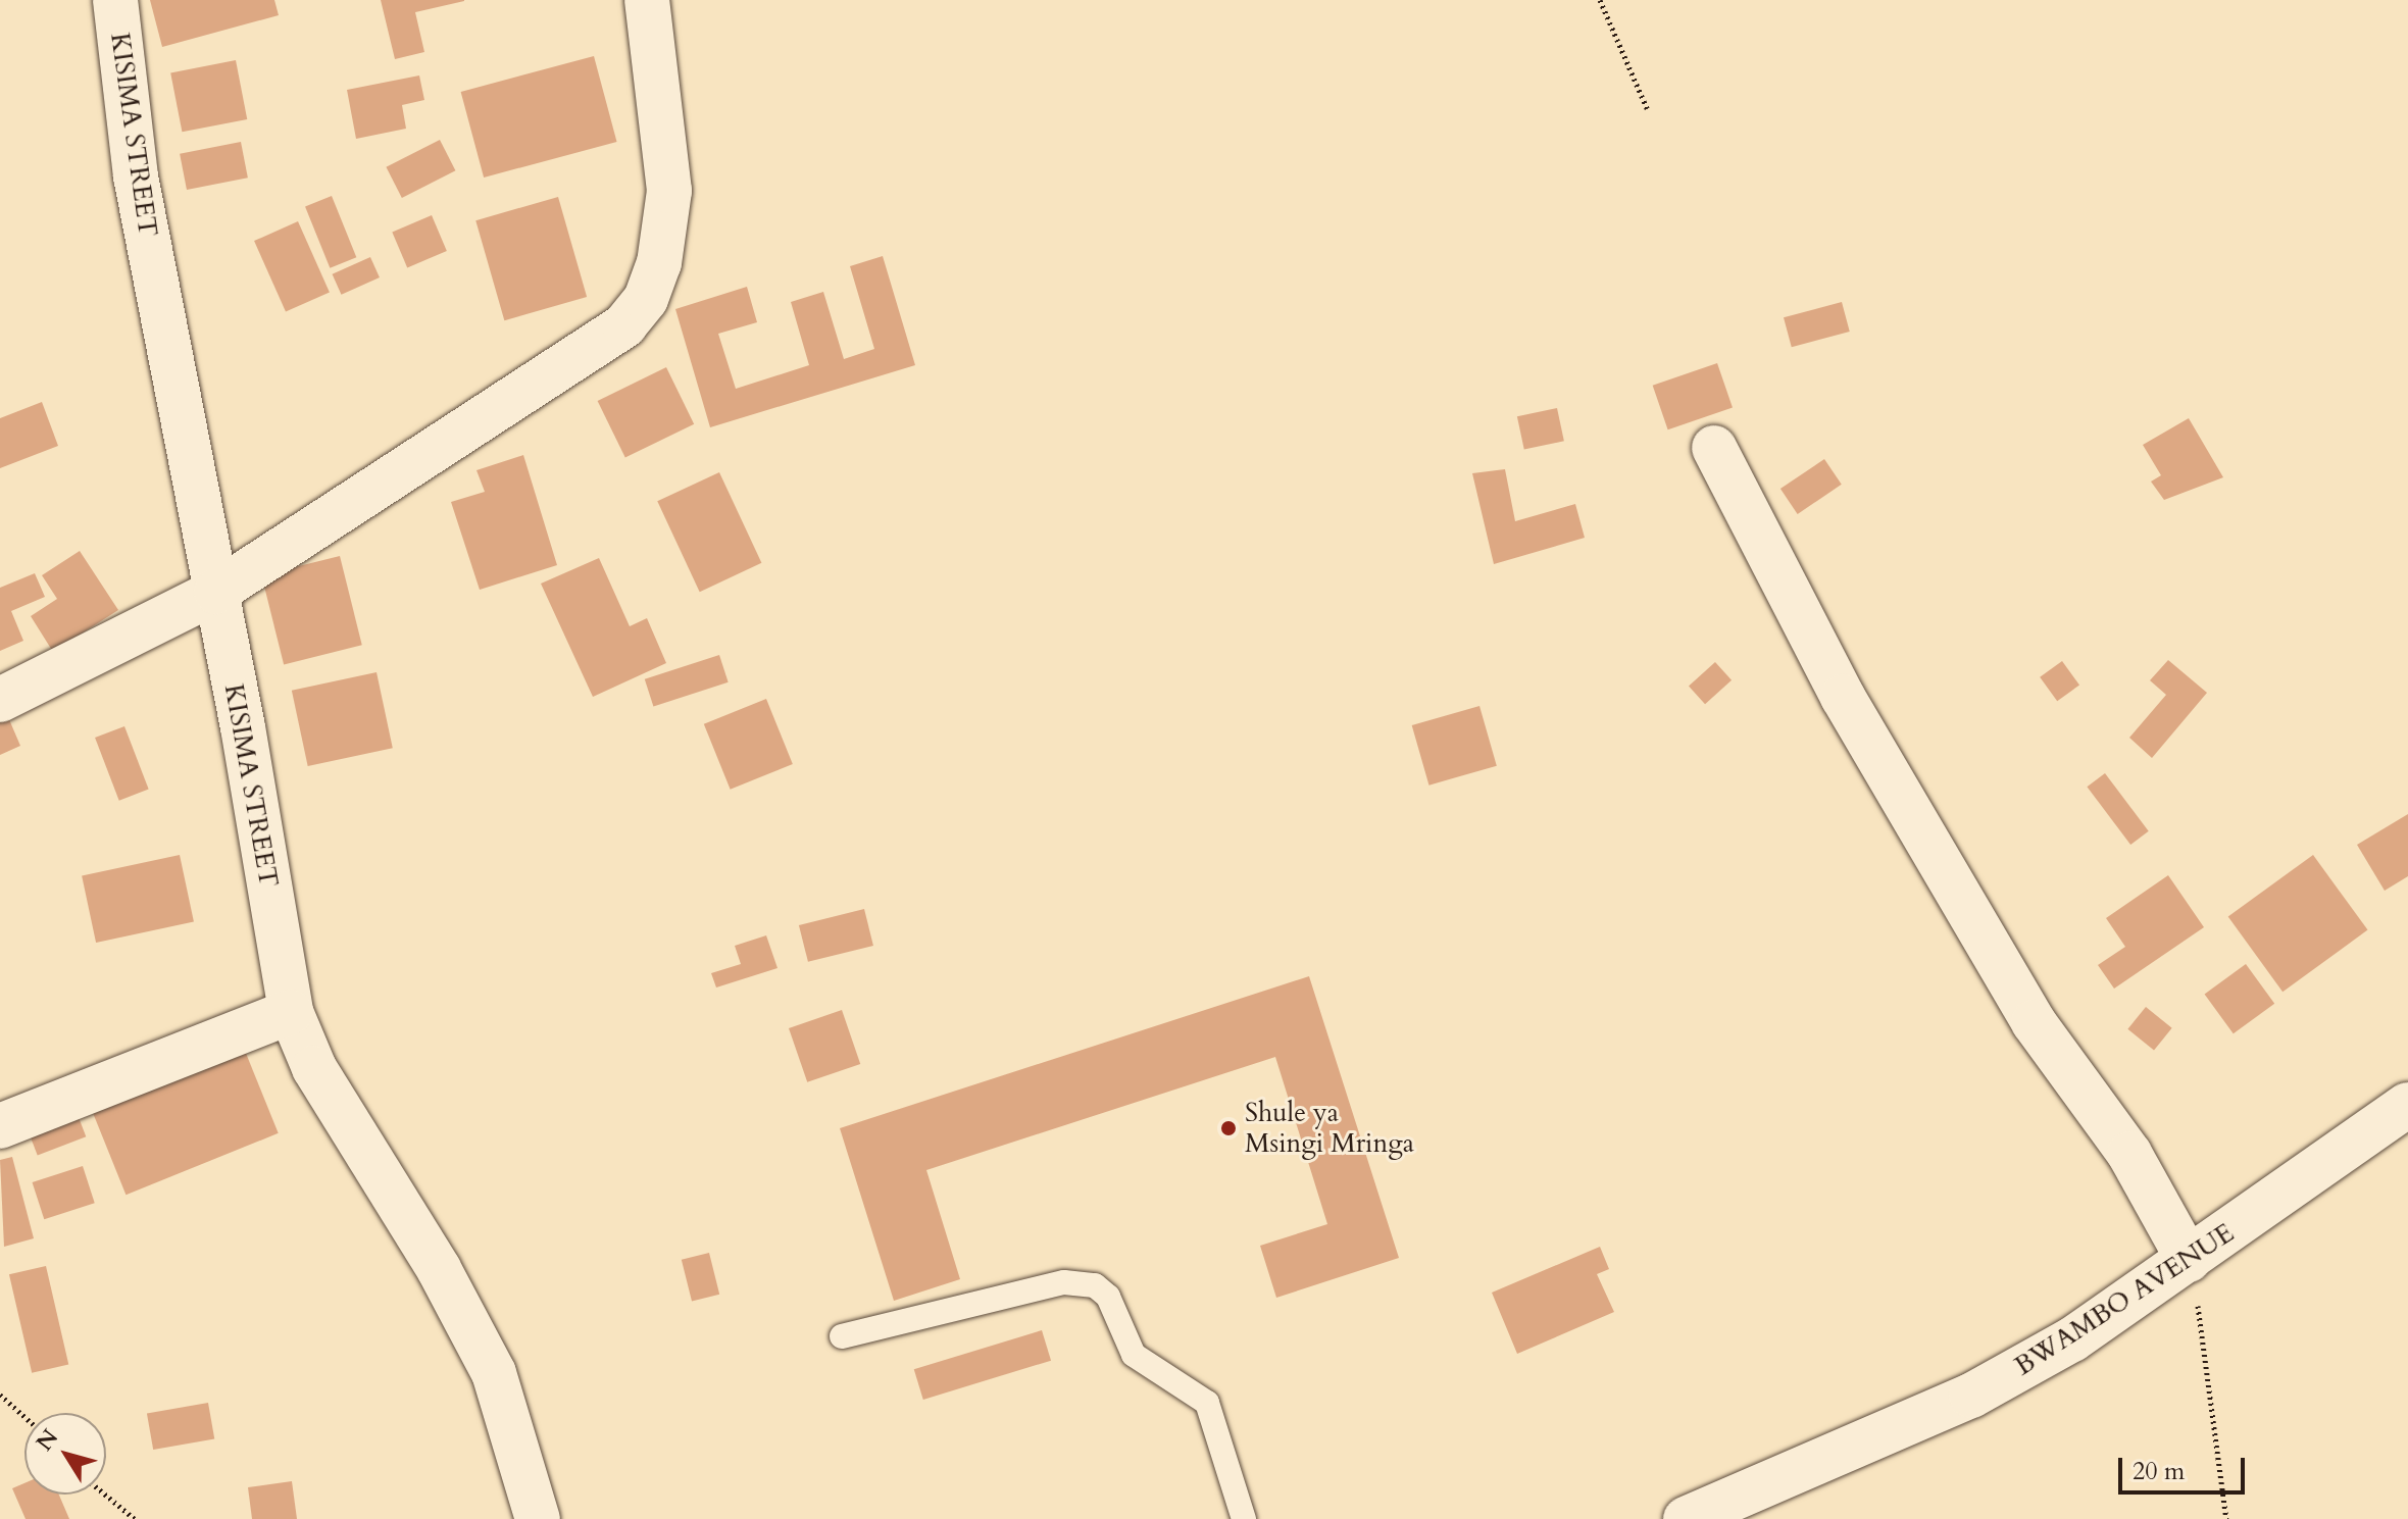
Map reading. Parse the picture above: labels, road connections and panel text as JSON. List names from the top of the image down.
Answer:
{
  "streets": {
    "street": ["KISIMA STREET", "BWAMBO AVENUE"]
  },
  "places": ["Shule ya Msingi Mringa"],
  "scale_bar": "20 m",
  "north": "top left"
}
